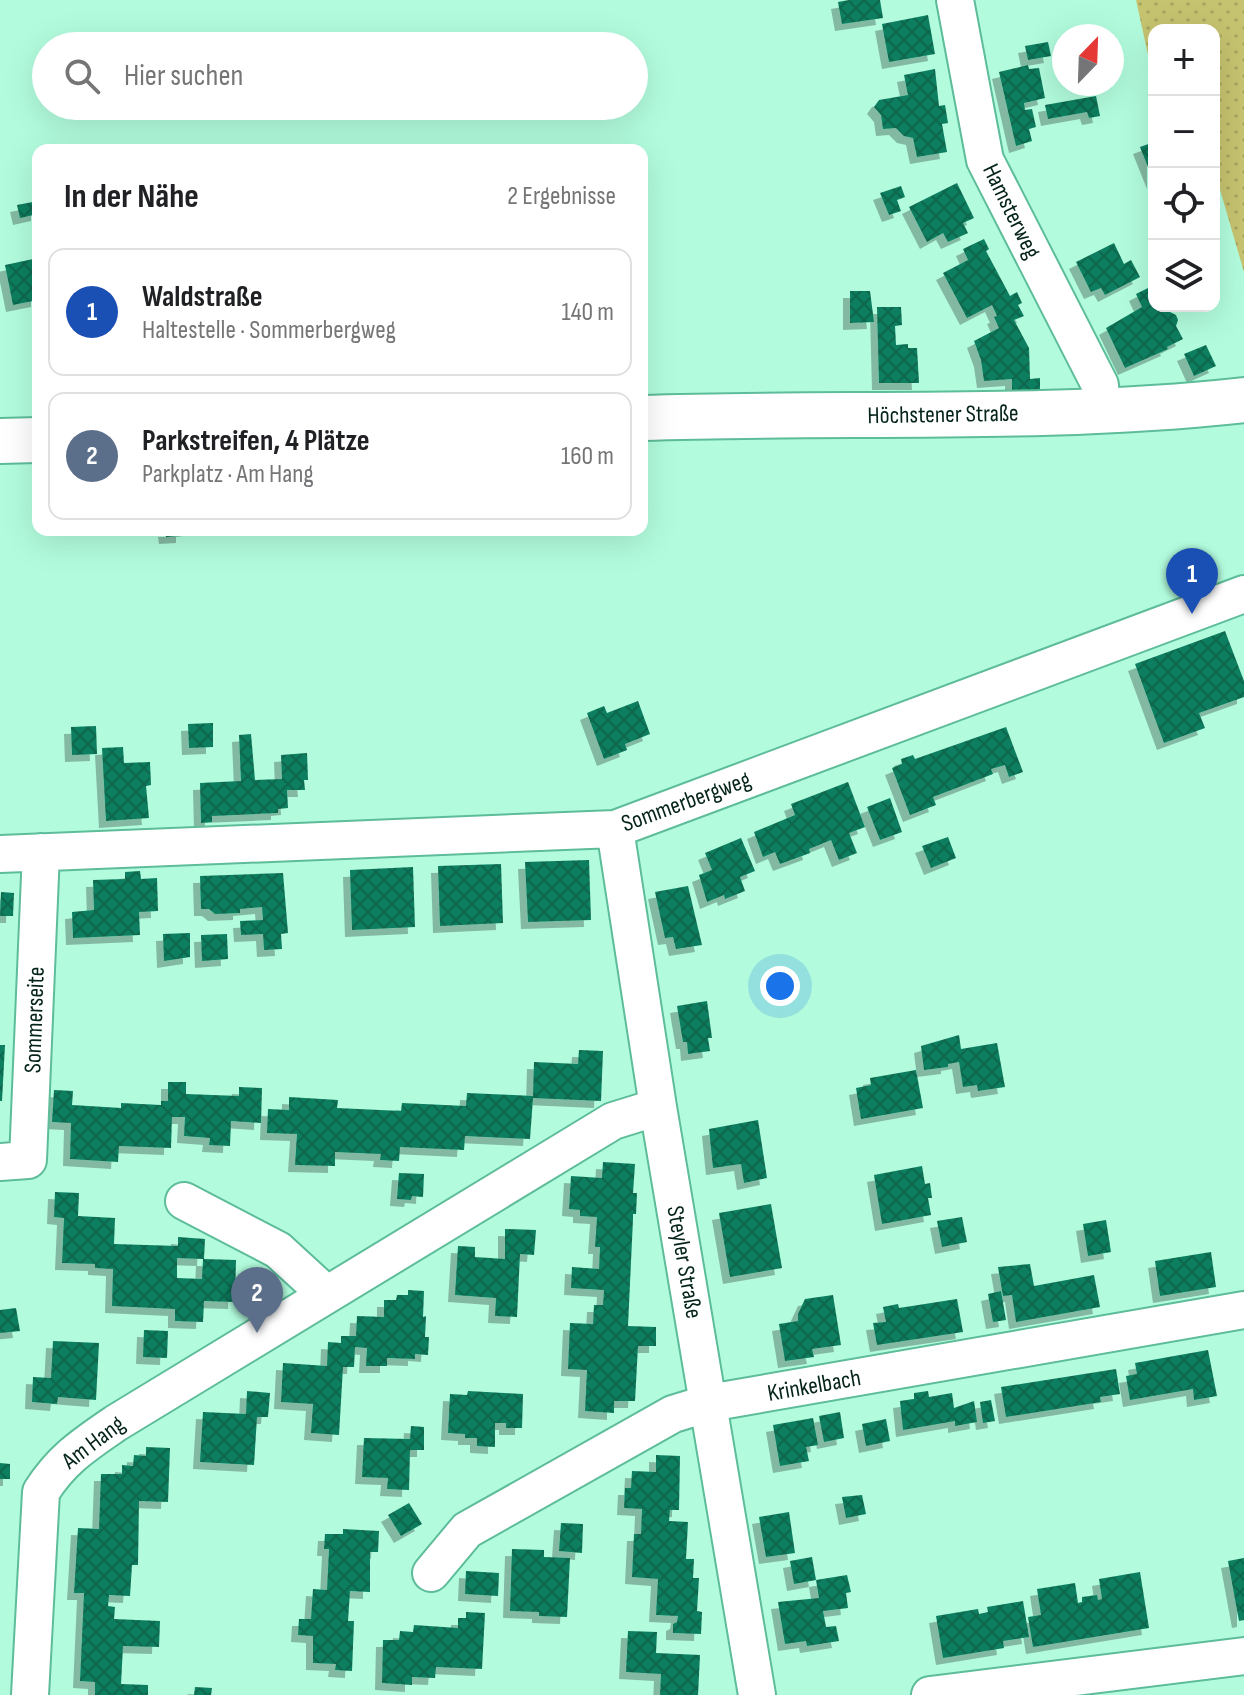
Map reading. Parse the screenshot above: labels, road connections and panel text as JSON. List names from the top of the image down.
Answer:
{
  "streets": {
    "main road": ["Höchstener Straße"],
    "street": [
      "Hamsterweg",
      "Sommerbergweg",
      "Sommerseite",
      "Steyler Straße",
      "Krinkelbach",
      "Am Hang"
    ]
  },
  "crossings": [
    ["Hamsterweg", "Höchstener Straße"],
    ["Sommerbergweg", "Sommerseite"],
    ["Sommerbergweg", "Steyler Straße"],
    ["Steyler Straße", "Krinkelbach"],
    ["Steyler Straße", "Am Hang"]
  ],
  "north": "top right",
  "page": {
    "map_buttons": ["+", "−"],
    "search": "Hier suchen",
    "heading": ["In der Nähe", "2 Ergebnisse"],
    "list": [
      {
        "mark": "1",
        "name": "Waldstraße",
        "note": "Haltestelle · Sommerbergweg",
        "value": "140 m"
      },
      {
        "mark": "2",
        "name": "Parkstreifen, 4 Plätze",
        "note": "Parkplatz · Am Hang",
        "value": "160 m"
      }
    ],
    "pins": ["1", "2"]
  }
}
